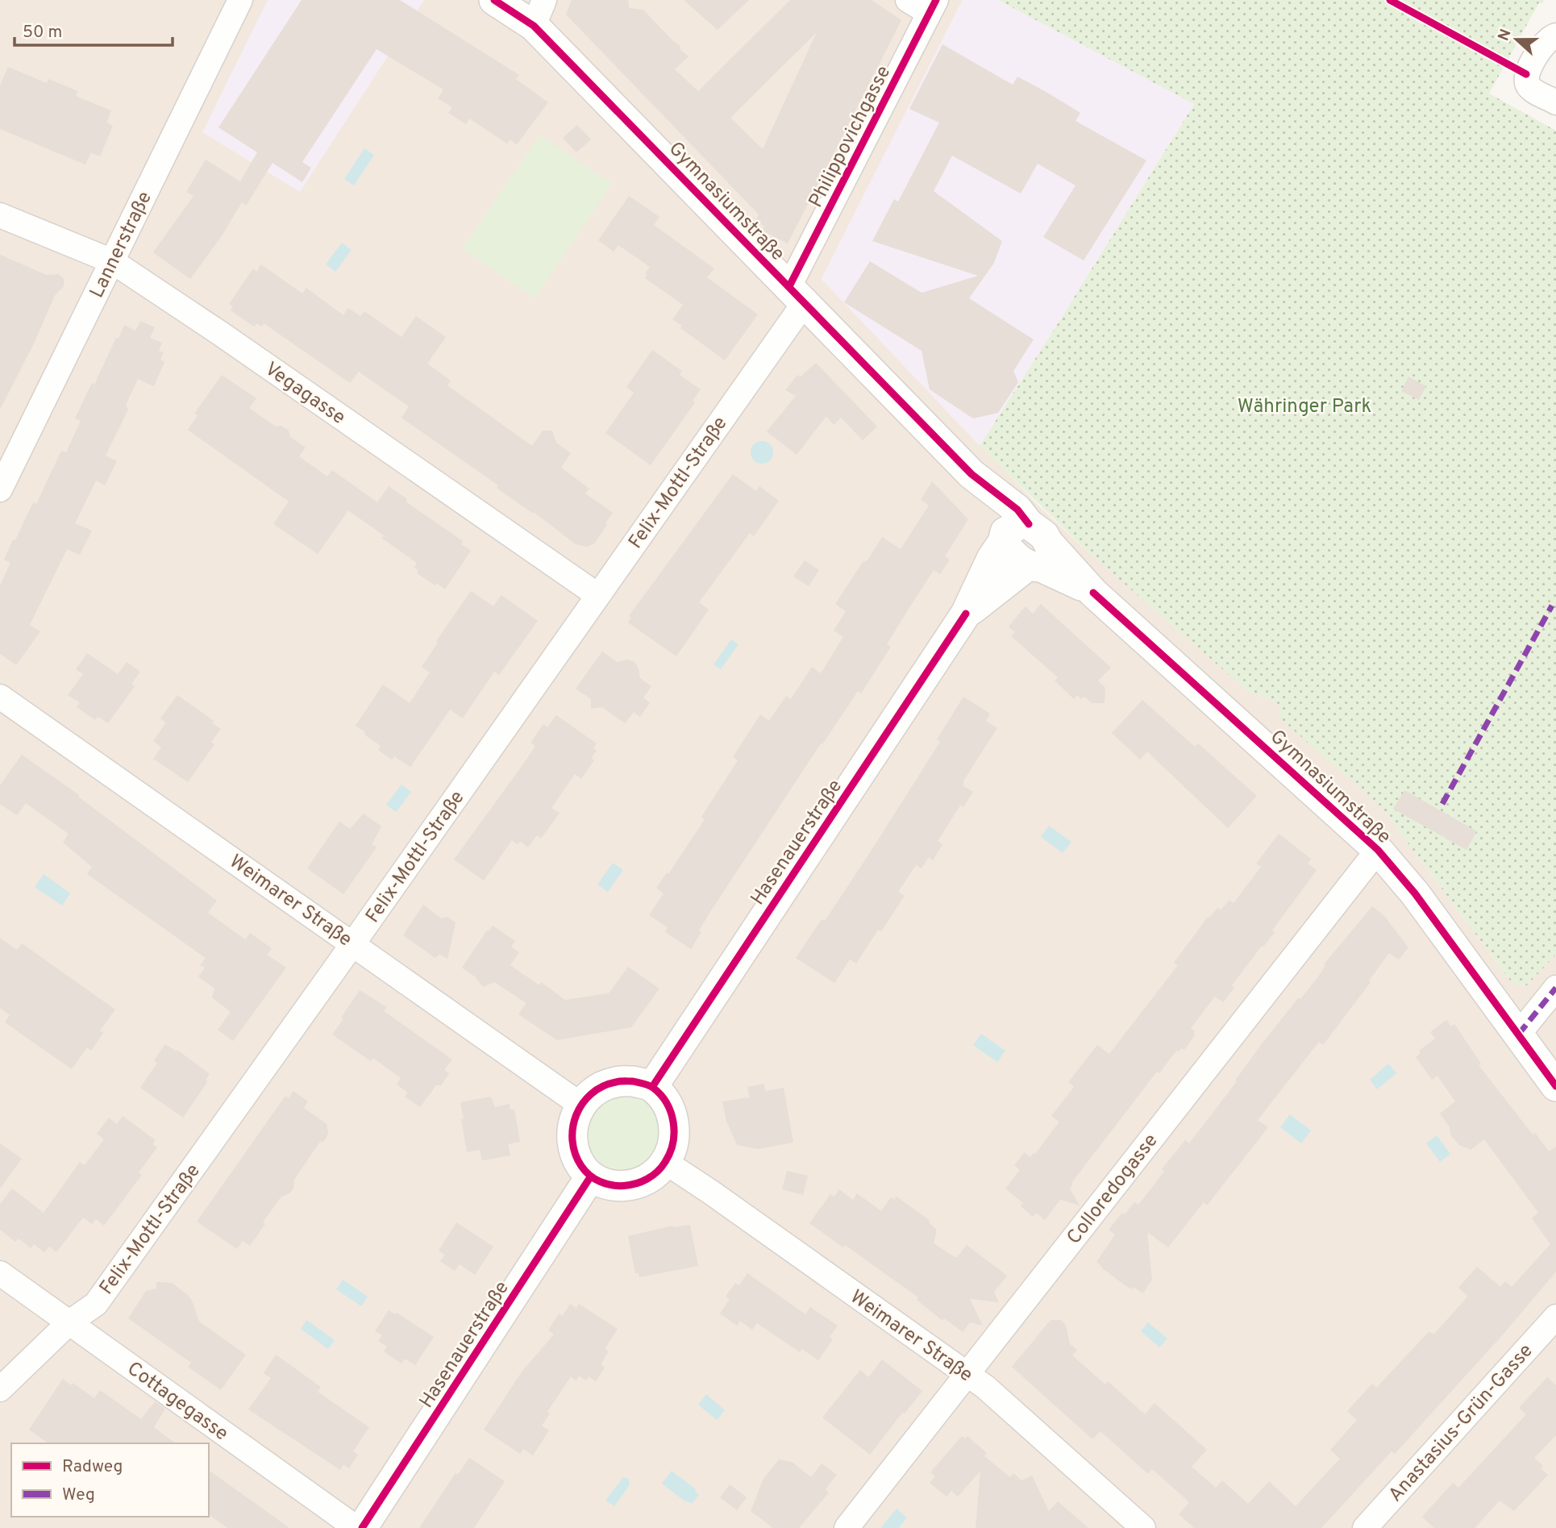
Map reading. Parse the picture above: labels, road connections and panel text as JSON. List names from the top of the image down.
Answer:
{
  "streets": {
    "street": [
      "Philippovichgasse",
      "Gymnasiumstraße",
      "Lannerstraße",
      "Vegagasse",
      "Felix-Mottl-Straße",
      "Hasenauerstraße",
      "Weimarer Straße",
      "Colloredogasse",
      "Cottagegasse",
      "Anastasius-Grün-Gasse"
    ]
  },
  "crossings": [
    ["Philippovichgasse", "Gymnasiumstraße"],
    ["Philippovichgasse", "Felix-Mottl-Straße"],
    ["Gymnasiumstraße", "Felix-Mottl-Straße"],
    ["Gymnasiumstraße", "Hasenauerstraße"],
    ["Gymnasiumstraße", "Colloredogasse"],
    ["Lannerstraße", "Vegagasse"],
    ["Vegagasse", "Felix-Mottl-Straße"],
    ["Felix-Mottl-Straße", "Weimarer Straße"],
    ["Felix-Mottl-Straße", "Cottagegasse"],
    ["Hasenauerstraße", "Weimarer Straße"],
    ["Weimarer Straße", "Colloredogasse"]
  ],
  "parks": ["Währinger Park"],
  "legend": ["Radweg", "Weg"],
  "scale_bar": "50 m",
  "north": "left"
}
